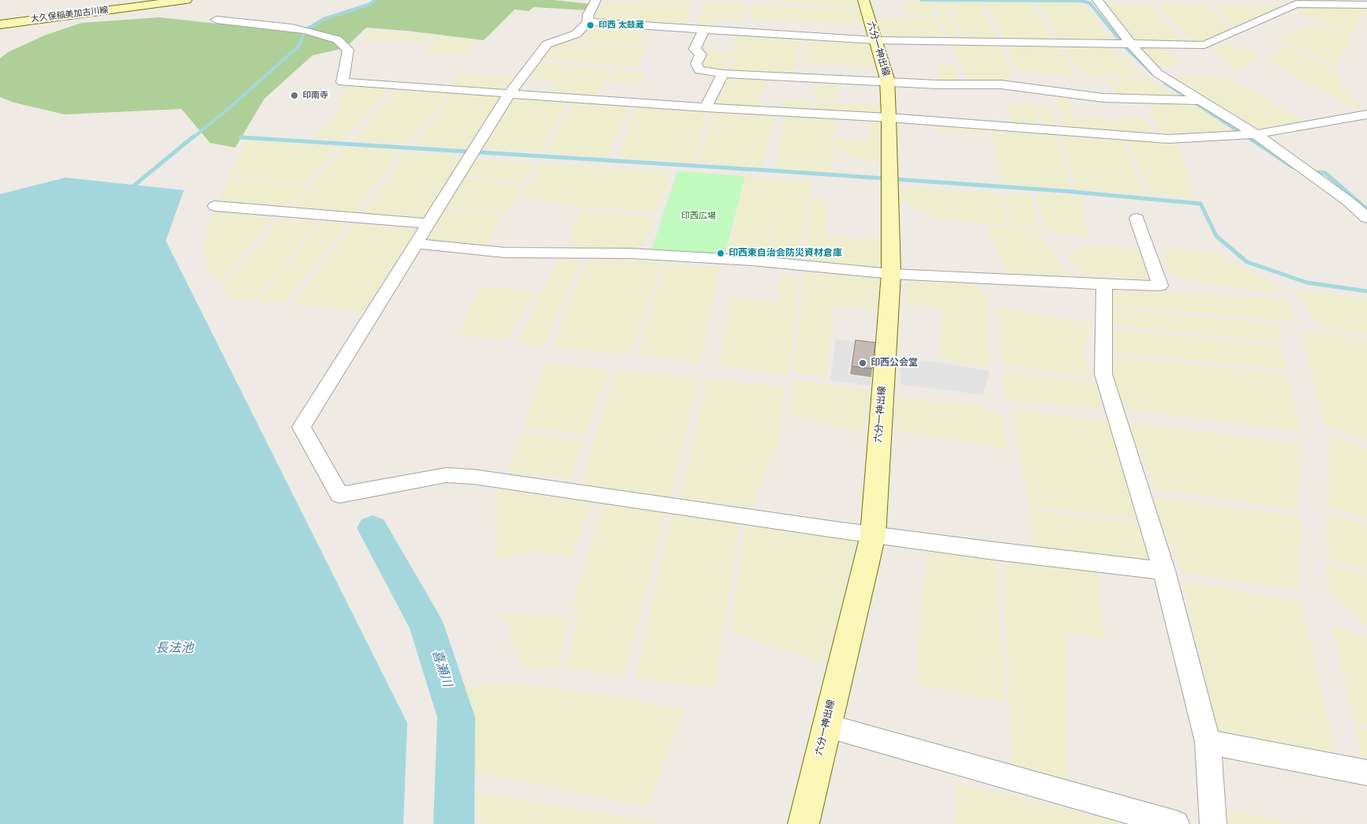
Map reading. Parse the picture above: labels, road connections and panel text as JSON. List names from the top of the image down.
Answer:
{
  "streets": {
    "main road": ["大久保稲美加古川線", "六分一神出線"]
  },
  "water": ["長法池", "喜瀬川"],
  "parks": ["印西広場"],
  "places": [
    "印西 太鼓蔵",
    "印南寺",
    "印西東自治会防災資材倉庫",
    "印西公会堂"
  ]
}
